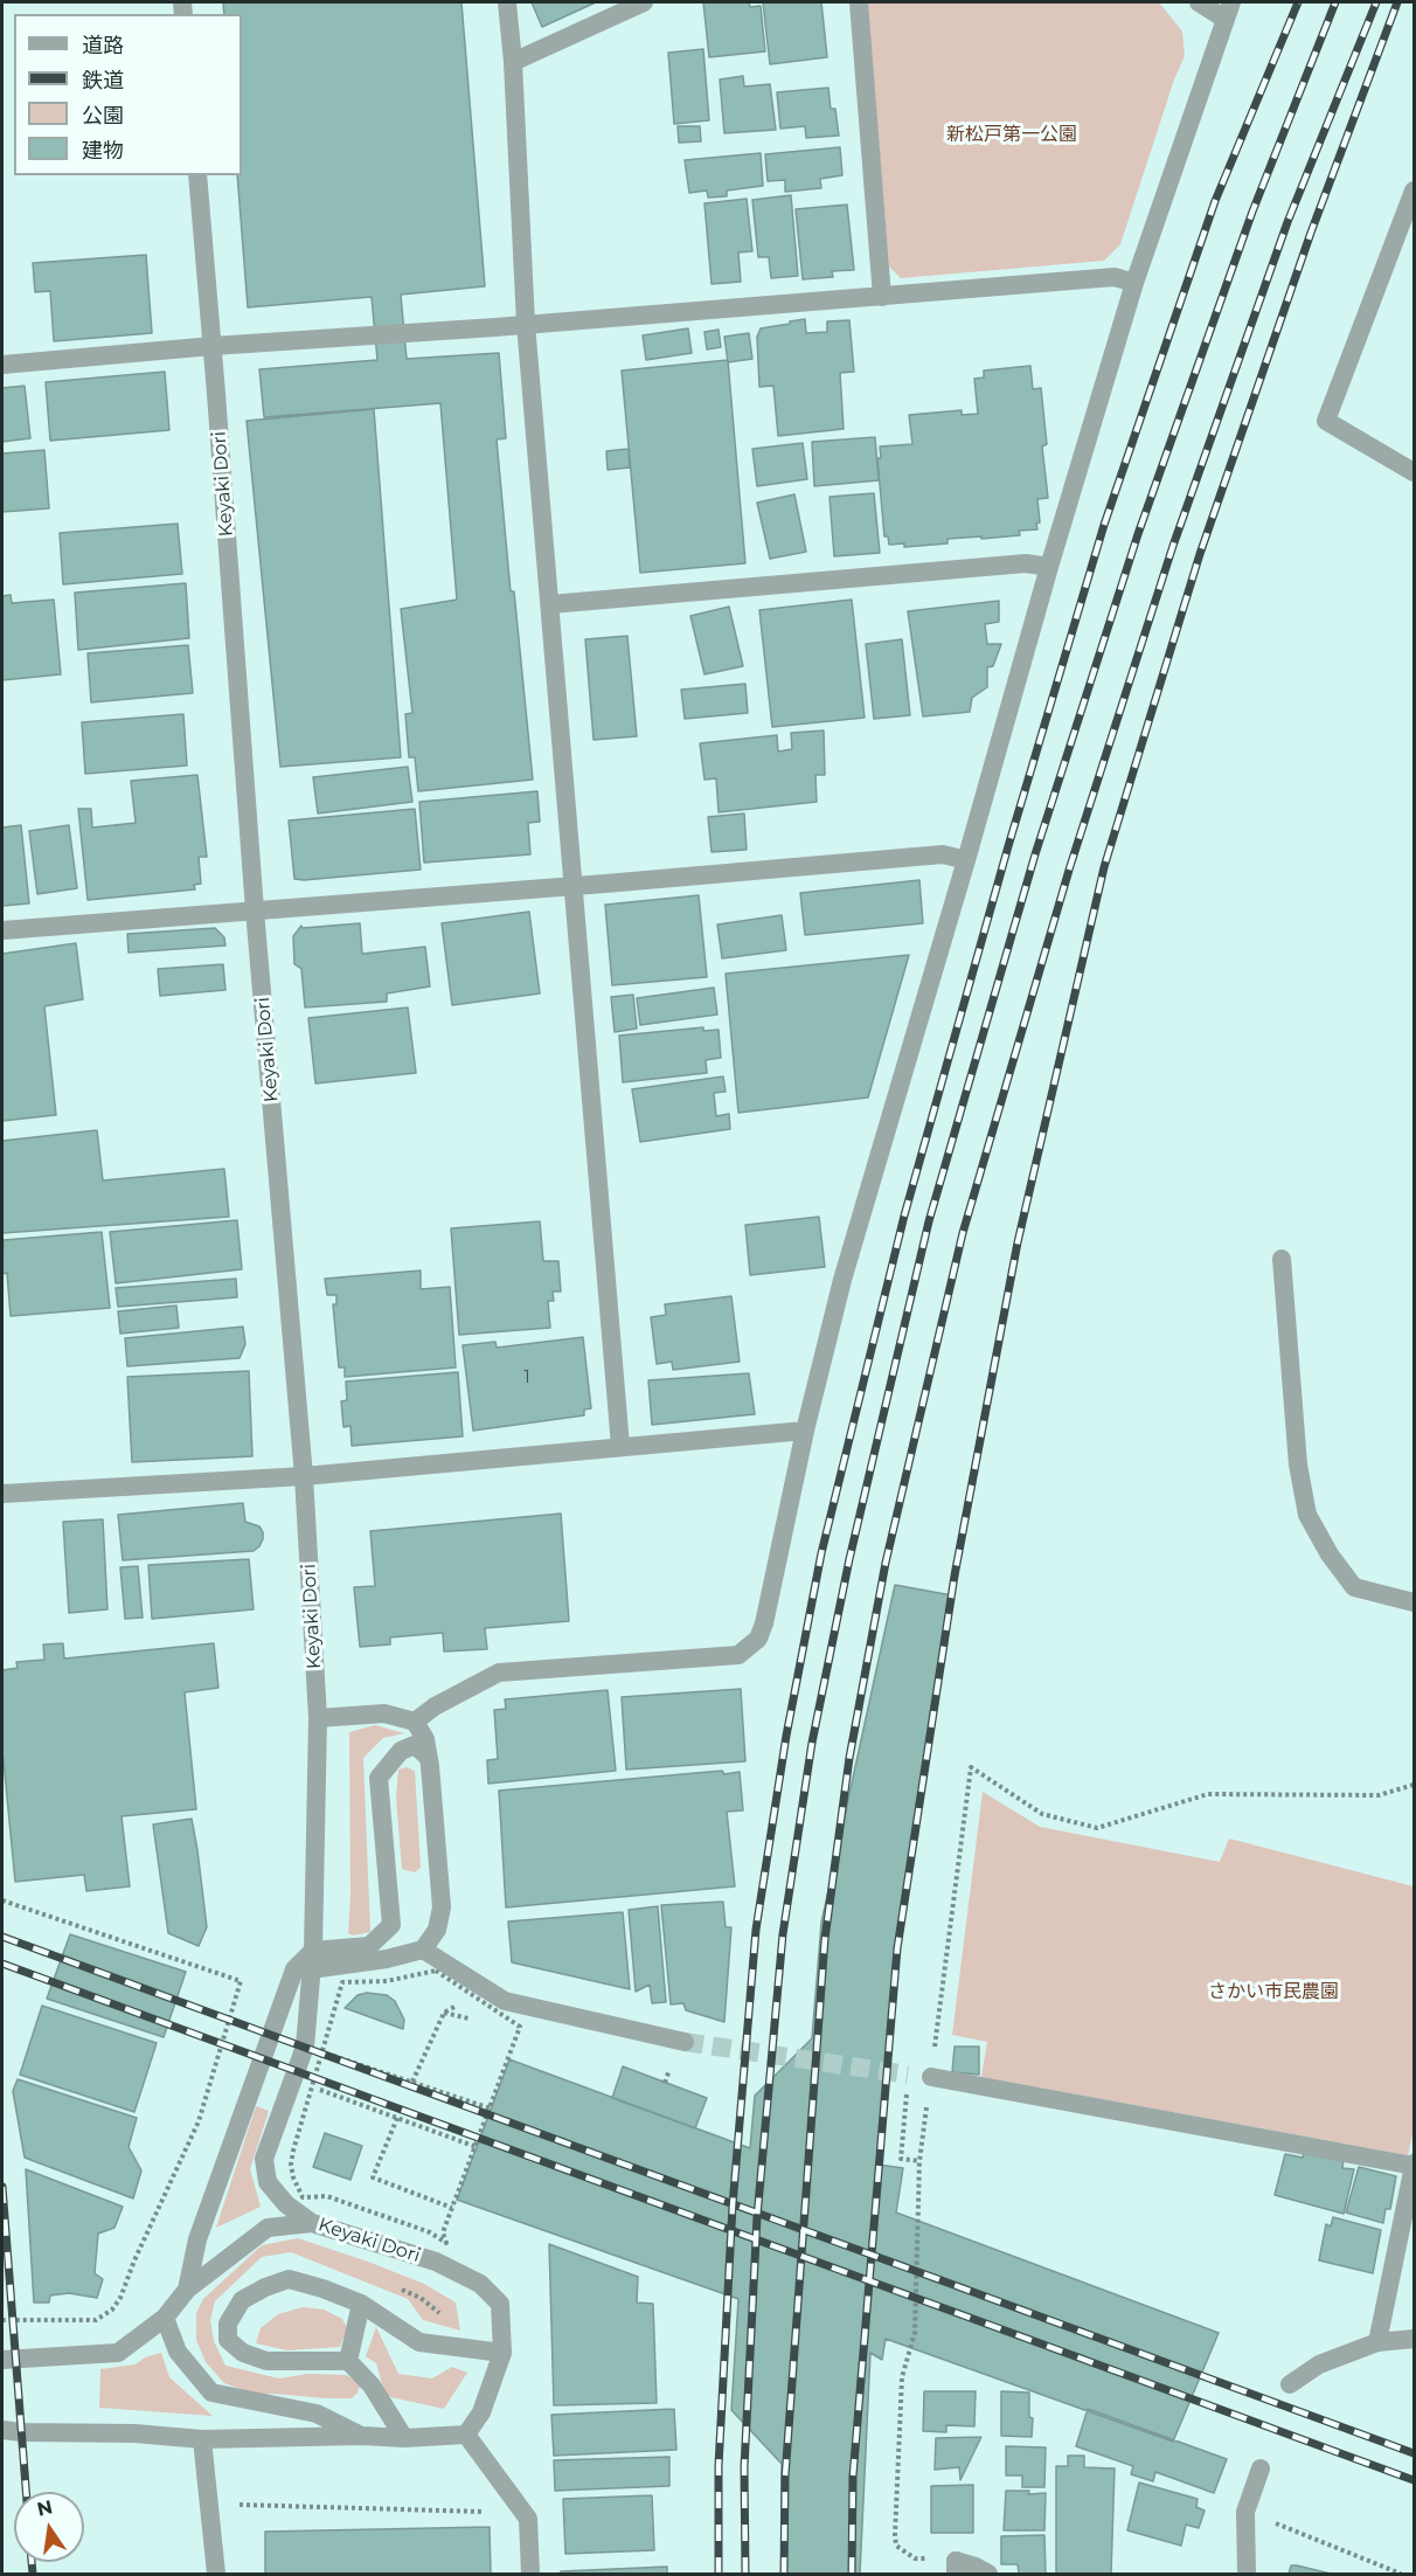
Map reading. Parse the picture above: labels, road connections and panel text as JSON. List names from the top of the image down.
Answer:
{
  "streets": {
    "street": ["Keyaki Dori"]
  },
  "parks": ["新松戸第一公園", "さかい市民農園"],
  "house_numbers": ["1"],
  "legend": [
    "道路",
    "鉄道",
    "公園",
    "建物"
  ],
  "north": "top"
}
